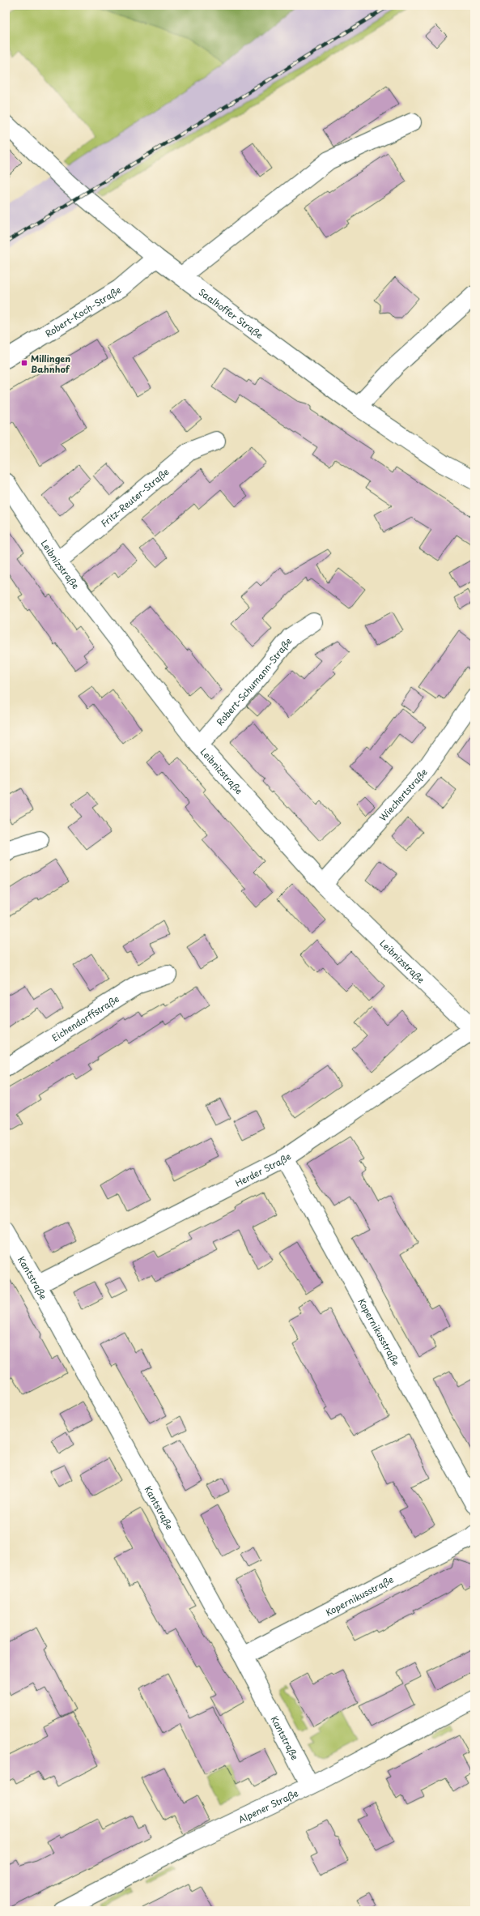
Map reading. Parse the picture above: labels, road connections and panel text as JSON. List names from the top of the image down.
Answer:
{
  "streets": {
    "street": [
      "Robert-Koch-Straße",
      "Saalhoffer Straße",
      "Fritz-Reuter-Straße",
      "Leibnizstraße",
      "Robert-Schumann-Straße",
      "Wiechertstraße",
      "Eichendorffstraße",
      "Herder Straße",
      "Kantstraße",
      "Kopernikusstraße",
      "Alpener Straße"
    ]
  },
  "crossings": [
    ["Robert-Koch-Straße", "Saalhoffer Straße"],
    ["Fritz-Reuter-Straße", "Leibnizstraße"],
    ["Leibnizstraße", "Robert-Schumann-Straße"],
    ["Leibnizstraße", "Wiechertstraße"],
    ["Leibnizstraße", "Herder Straße"],
    ["Herder Straße", "Kantstraße"],
    ["Herder Straße", "Kopernikusstraße"],
    ["Kantstraße", "Kopernikusstraße"],
    ["Kantstraße", "Alpener Straße"]
  ],
  "places": {
    "transit": ["Millingen Bahnhof"]
  }
}
